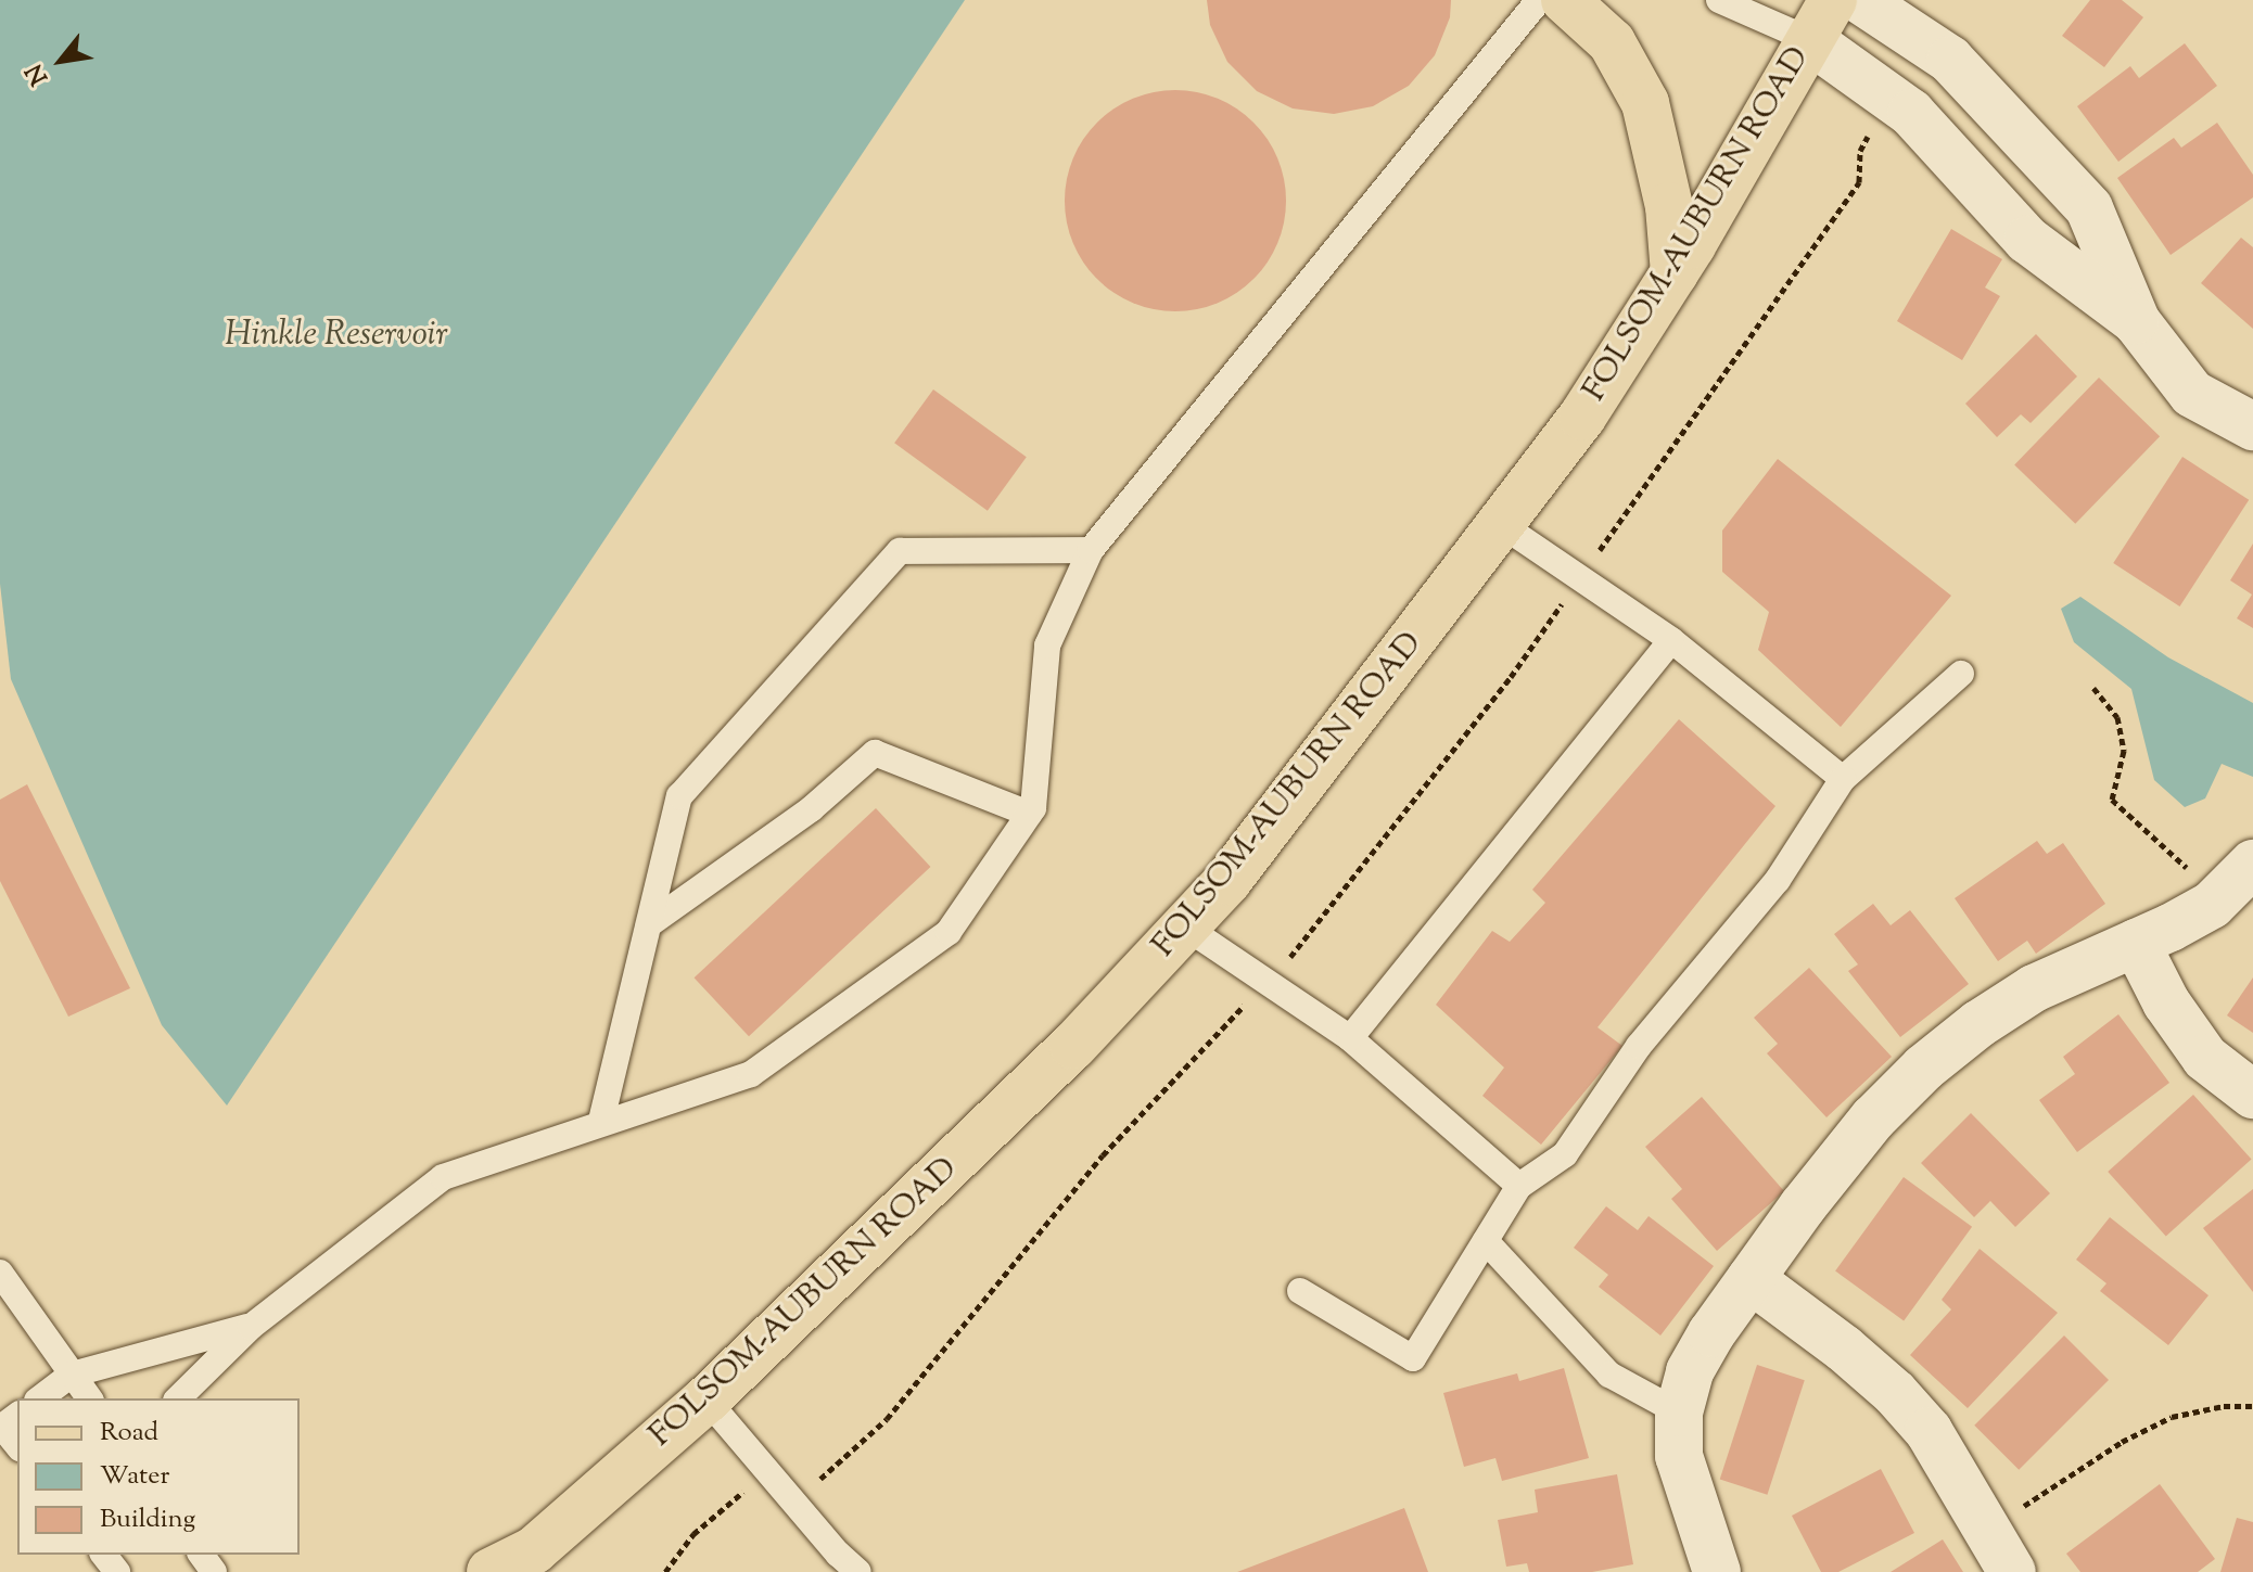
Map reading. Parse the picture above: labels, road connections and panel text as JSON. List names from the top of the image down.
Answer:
{
  "streets": {
    "main road": ["FOLSOM-AUBURN ROAD"]
  },
  "water": ["Hinkle Reservoir"],
  "legend": ["Road", "Water", "Building"],
  "north": "bottom left"
}
